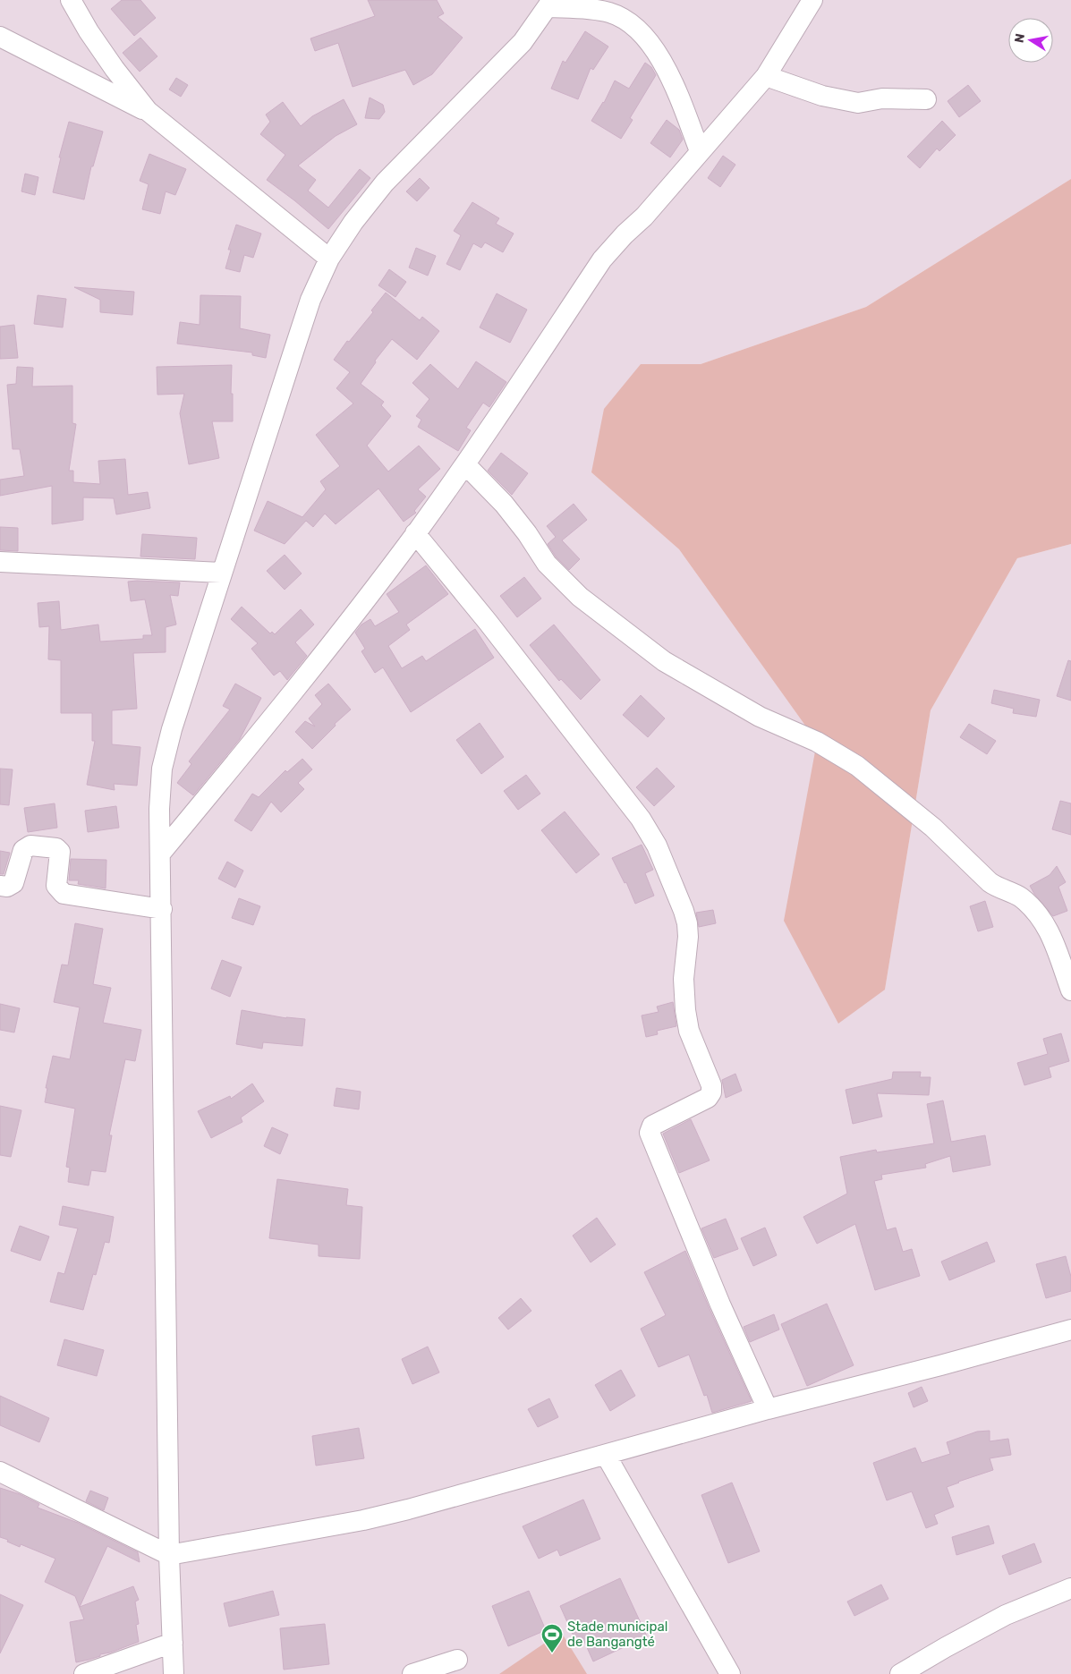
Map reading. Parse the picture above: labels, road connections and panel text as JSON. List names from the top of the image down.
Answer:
{
  "places": {
    "sports": ["Stade municipal de Bangangté"]
  },
  "north": "left"
}
